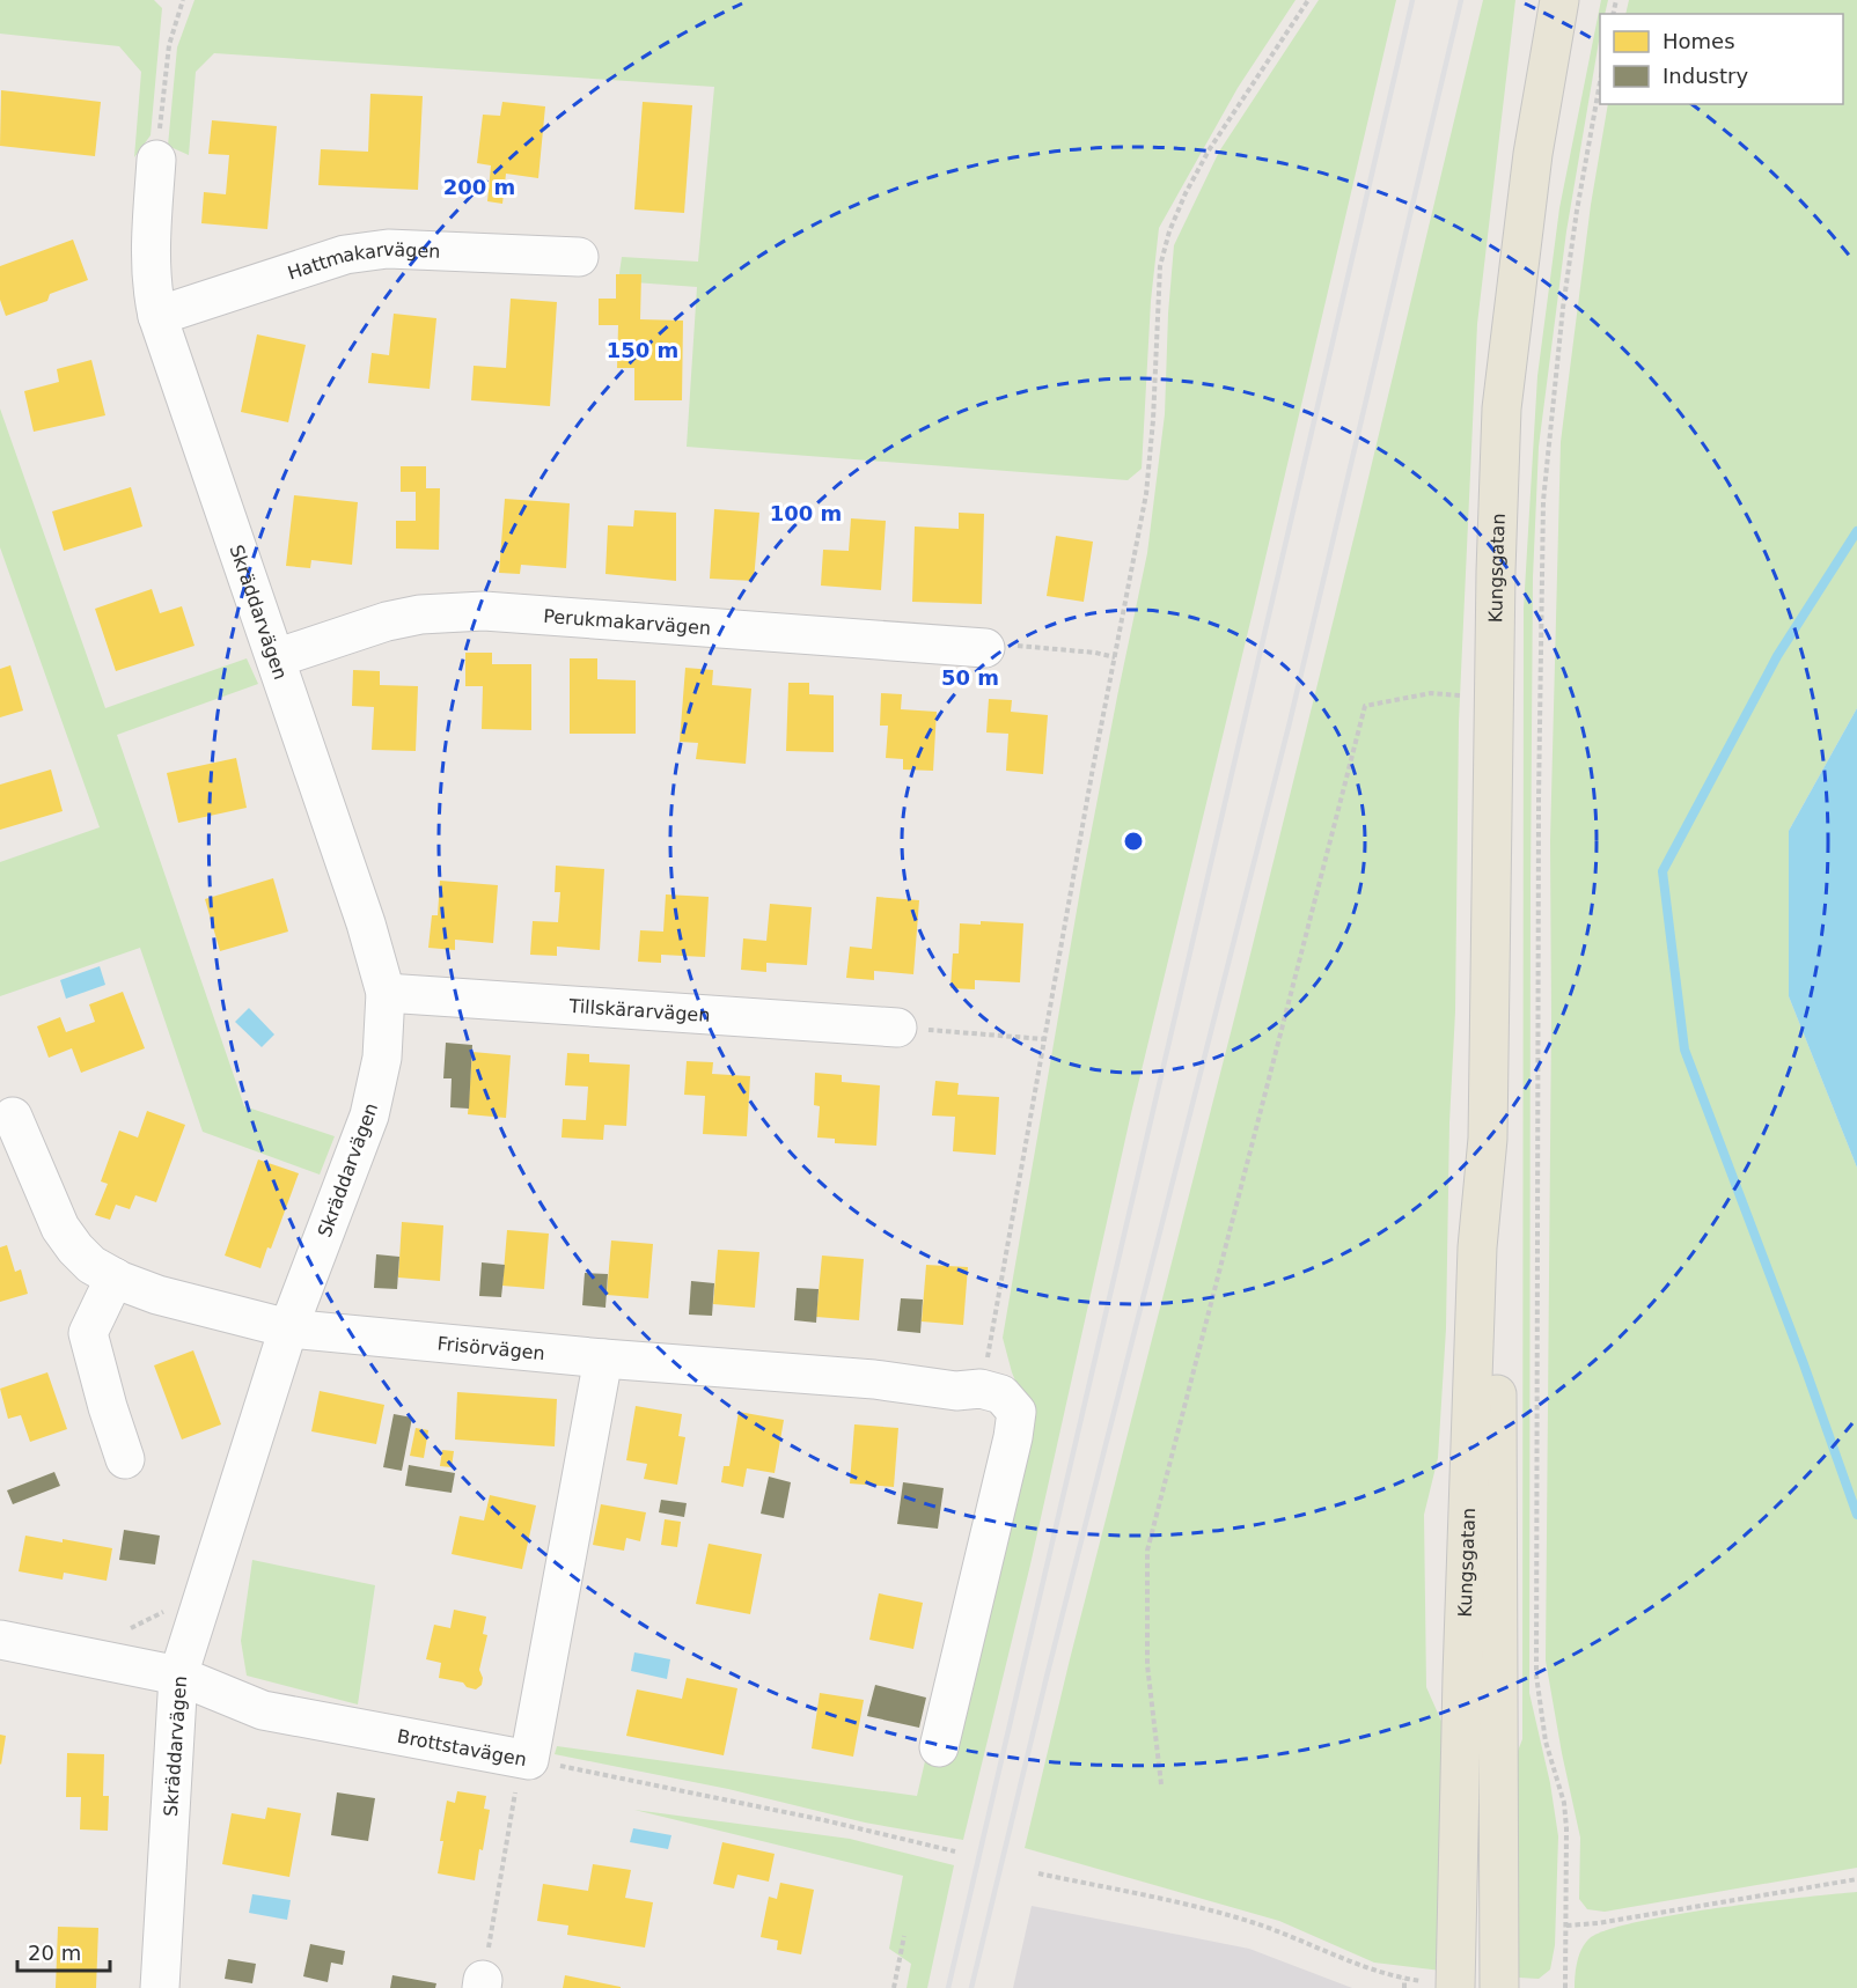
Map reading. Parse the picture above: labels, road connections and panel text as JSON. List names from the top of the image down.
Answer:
{
  "streets": {
    "main road": ["Kungsgatan"],
    "street": [
      "Hattmakarvägen",
      "Skräddarvägen",
      "Perukmakarvägen",
      "Tillskärarvägen",
      "Frisörvägen",
      "Brottstavägen"
    ]
  },
  "crossings": [
    ["Hattmakarvägen", "Skräddarvägen"],
    ["Skräddarvägen", "Perukmakarvägen"],
    ["Skräddarvägen", "Tillskärarvägen"],
    ["Skräddarvägen", "Frisörvägen"],
    ["Skräddarvägen", "Brottstavägen"],
    ["Frisörvägen", "Brottstavägen"]
  ],
  "legend": ["Homes", "Industry"],
  "scale_bar": "20 m",
  "rings": [
    "200 m",
    "150 m",
    "100 m",
    "50 m"
  ]
}
